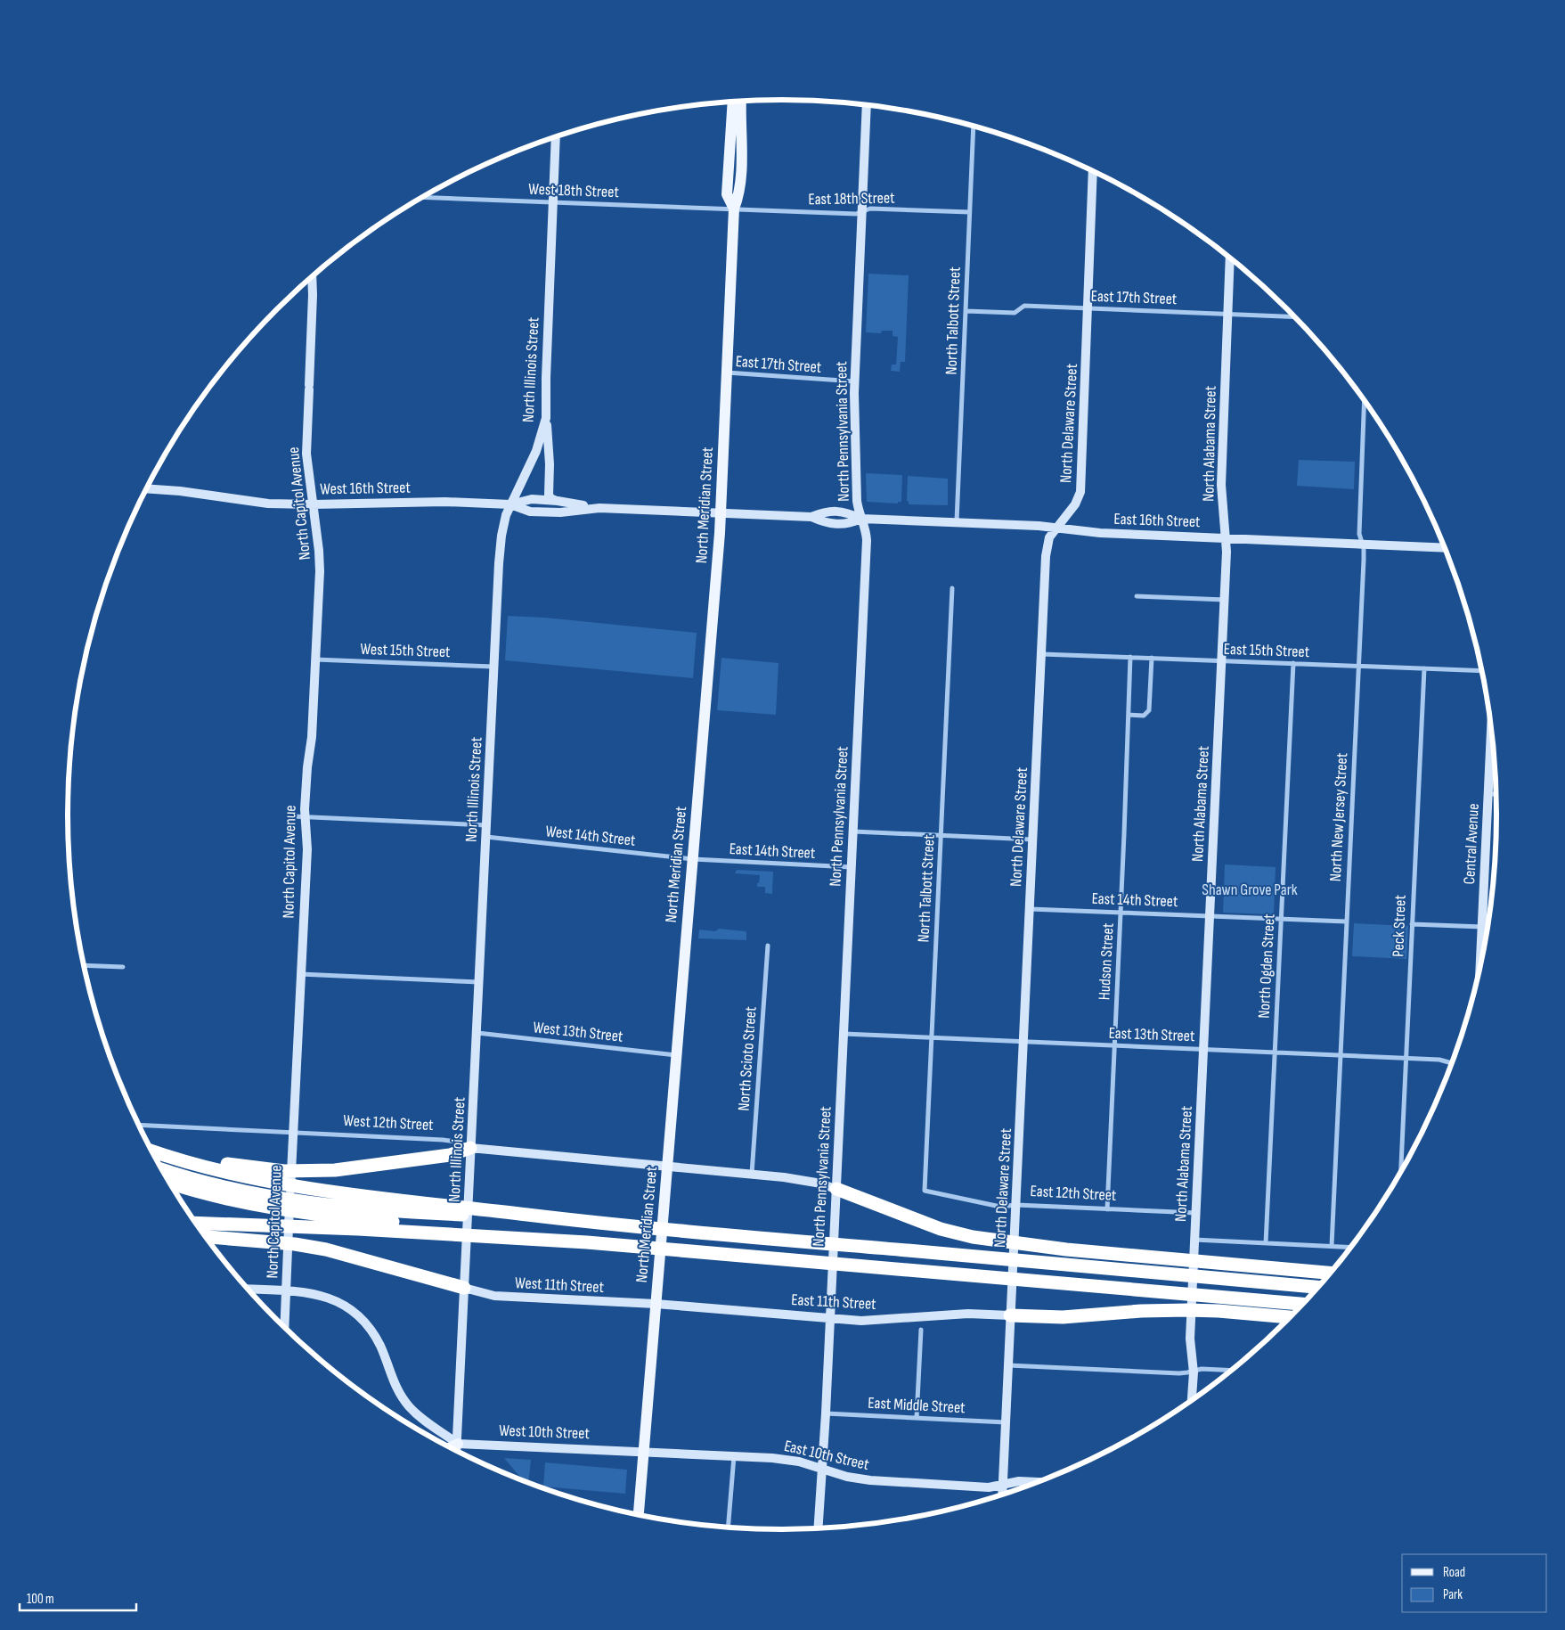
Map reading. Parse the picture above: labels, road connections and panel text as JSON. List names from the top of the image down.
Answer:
{
  "streets": {
    "main road": [
      "North Illinois Street",
      "North Delaware Street",
      "North Pennsylvania Street",
      "North Alabama Street",
      "West 16th Street",
      "North Capitol Avenue",
      "North Meridian Street",
      "East 16th Street",
      "Central Avenue",
      "West 12th Street",
      "West 11th Street",
      "East 11th Street",
      "West 10th Street",
      "East 10th Street"
    ],
    "street": [
      "West 18th Street",
      "East 18th Street",
      "East 17th Street",
      "North Talbott Street",
      "West 15th Street",
      "East 15th Street",
      "North New Jersey Street",
      "West 14th Street",
      "East 14th Street",
      "Peck Street",
      "Hudson Street",
      "North Ogden Street",
      "West 13th Street",
      "East 13th Street",
      "North Scioto Street",
      "East 12th Street",
      "East Middle Street"
    ]
  },
  "crossings": [
    ["West 18th Street", "East 18th Street"],
    ["West 18th Street", "North Illinois Street"],
    ["West 18th Street", "North Meridian Street"],
    ["East 18th Street", "North Talbott Street"],
    ["East 18th Street", "North Pennsylvania Street"],
    ["East 18th Street", "North Meridian Street"],
    ["East 17th Street", "North Talbott Street"],
    ["East 17th Street", "North Delaware Street"],
    ["East 17th Street", "North Pennsylvania Street"],
    ["East 17th Street", "North Alabama Street"],
    ["East 17th Street", "North Meridian Street"],
    ["North Talbott Street", "East 16th Street"],
    ["North Talbott Street", "East 13th Street"],
    ["North Talbott Street", "East 12th Street"],
    ["North Illinois Street", "West 16th Street"],
    ["North Illinois Street", "West 15th Street"],
    ["North Illinois Street", "West 14th Street"],
    ["North Illinois Street", "West 13th Street"],
    ["North Illinois Street", "West 12th Street"],
    ["North Illinois Street", "West 11th Street"],
    ["North Illinois Street", "West 10th Street"],
    ["North Delaware Street", "East 16th Street"],
    ["North Delaware Street", "East 15th Street"],
    ["North Delaware Street", "East 14th Street"],
    ["North Delaware Street", "East 13th Street"],
    ["North Delaware Street", "East 12th Street"],
    ["North Delaware Street", "East 11th Street"],
    ["North Delaware Street", "East Middle Street"],
    ["North Delaware Street", "East 10th Street"],
    ["North Pennsylvania Street", "East 16th Street"],
    ["North Pennsylvania Street", "East 14th Street"],
    ["North Pennsylvania Street", "East 13th Street"],
    ["North Pennsylvania Street", "East 11th Street"],
    ["North Pennsylvania Street", "East Middle Street"],
    ["North Pennsylvania Street", "East 10th Street"],
    ["North Alabama Street", "East 16th Street"],
    ["North Alabama Street", "East 15th Street"],
    ["North Alabama Street", "East 14th Street"],
    ["North Alabama Street", "East 13th Street"],
    ["North Alabama Street", "East 12th Street"],
    ["West 16th Street", "North Capitol Avenue"],
    ["West 16th Street", "North Meridian Street"],
    ["West 16th Street", "East 16th Street"],
    ["North Capitol Avenue", "West 15th Street"],
    ["North Capitol Avenue", "West 12th Street"],
    ["North Meridian Street", "East 16th Street"],
    ["North Meridian Street", "West 14th Street"],
    ["North Meridian Street", "East 14th Street"],
    ["North Meridian Street", "West 13th Street"],
    ["North Meridian Street", "West 12th Street"],
    ["North Meridian Street", "West 11th Street"],
    ["North Meridian Street", "East 11th Street"],
    ["North Meridian Street", "West 10th Street"],
    ["North Meridian Street", "East 10th Street"],
    ["East 16th Street", "North New Jersey Street"],
    ["East 15th Street", "North New Jersey Street"],
    ["East 15th Street", "Peck Street"],
    ["East 15th Street", "Hudson Street"],
    ["East 15th Street", "North Ogden Street"],
    ["North New Jersey Street", "East 14th Street"],
    ["North New Jersey Street", "East 13th Street"],
    ["West 14th Street", "East 14th Street"],
    ["East 14th Street", "Hudson Street"],
    ["East 14th Street", "North Ogden Street"],
    ["Peck Street", "East 13th Street"],
    ["Hudson Street", "East 13th Street"],
    ["Hudson Street", "East 12th Street"],
    ["North Ogden Street", "East 13th Street"],
    ["West 11th Street", "East 11th Street"],
    ["West 10th Street", "East 10th Street"]
  ],
  "parks": ["Shawn Grove Park"],
  "legend": ["Road", "Park"],
  "scale_bar": "100 m"
}
